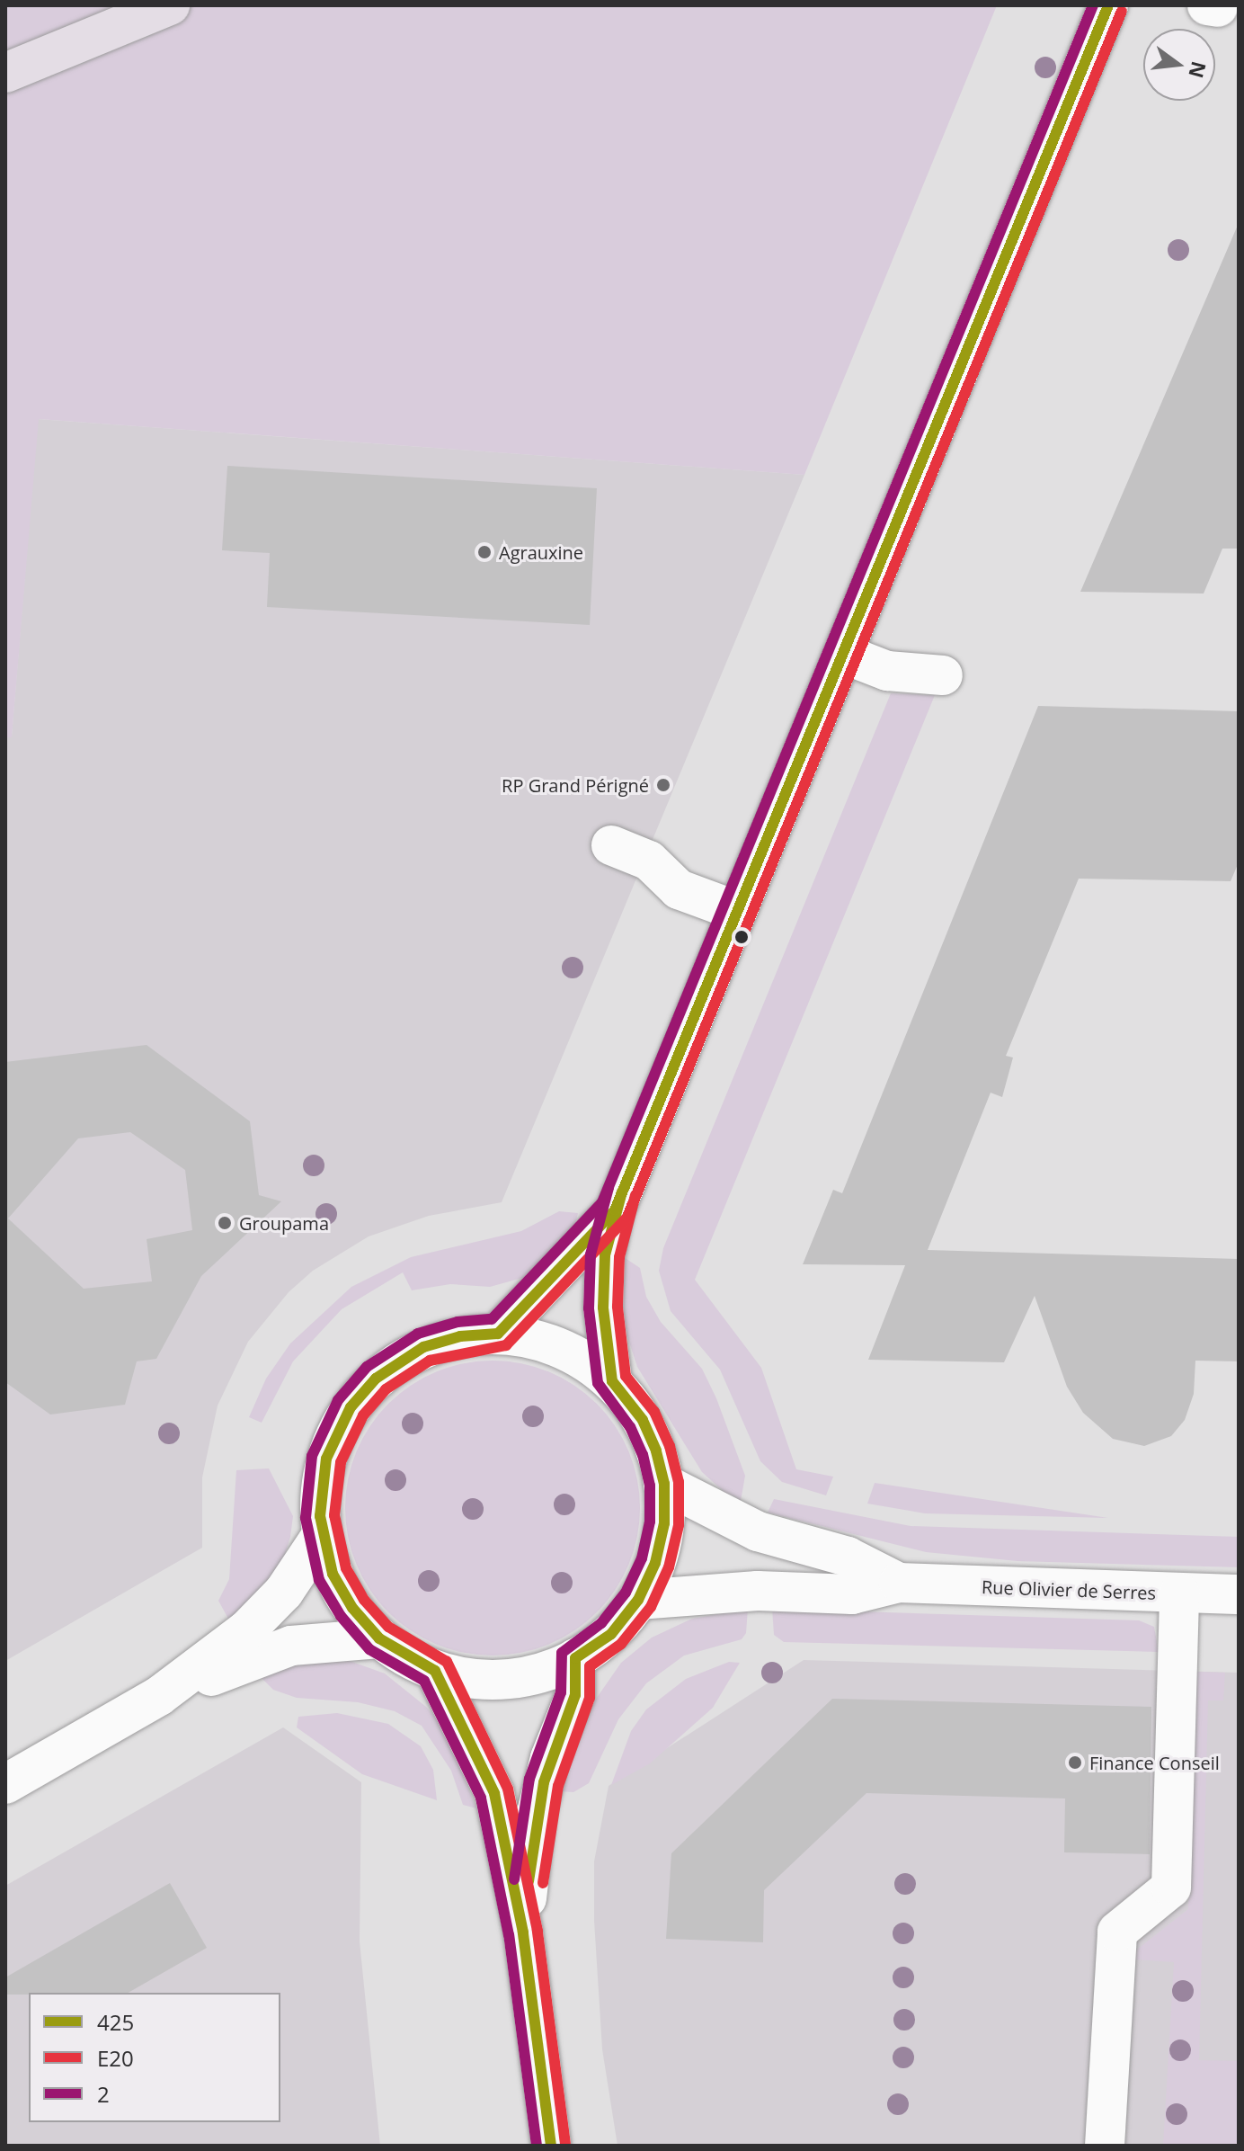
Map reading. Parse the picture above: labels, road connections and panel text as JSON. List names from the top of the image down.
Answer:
{
  "streets": {
    "street": ["Rue Olivier de Serres"]
  },
  "places": [
    "Agrauxine",
    "RP Grand Périgné",
    "Groupama",
    "Finance Conseil"
  ],
  "lines": ["transit line 425", "transit line 2", "transit line E20"],
  "legend": ["425", "E20", "2"],
  "north": "right"
}
